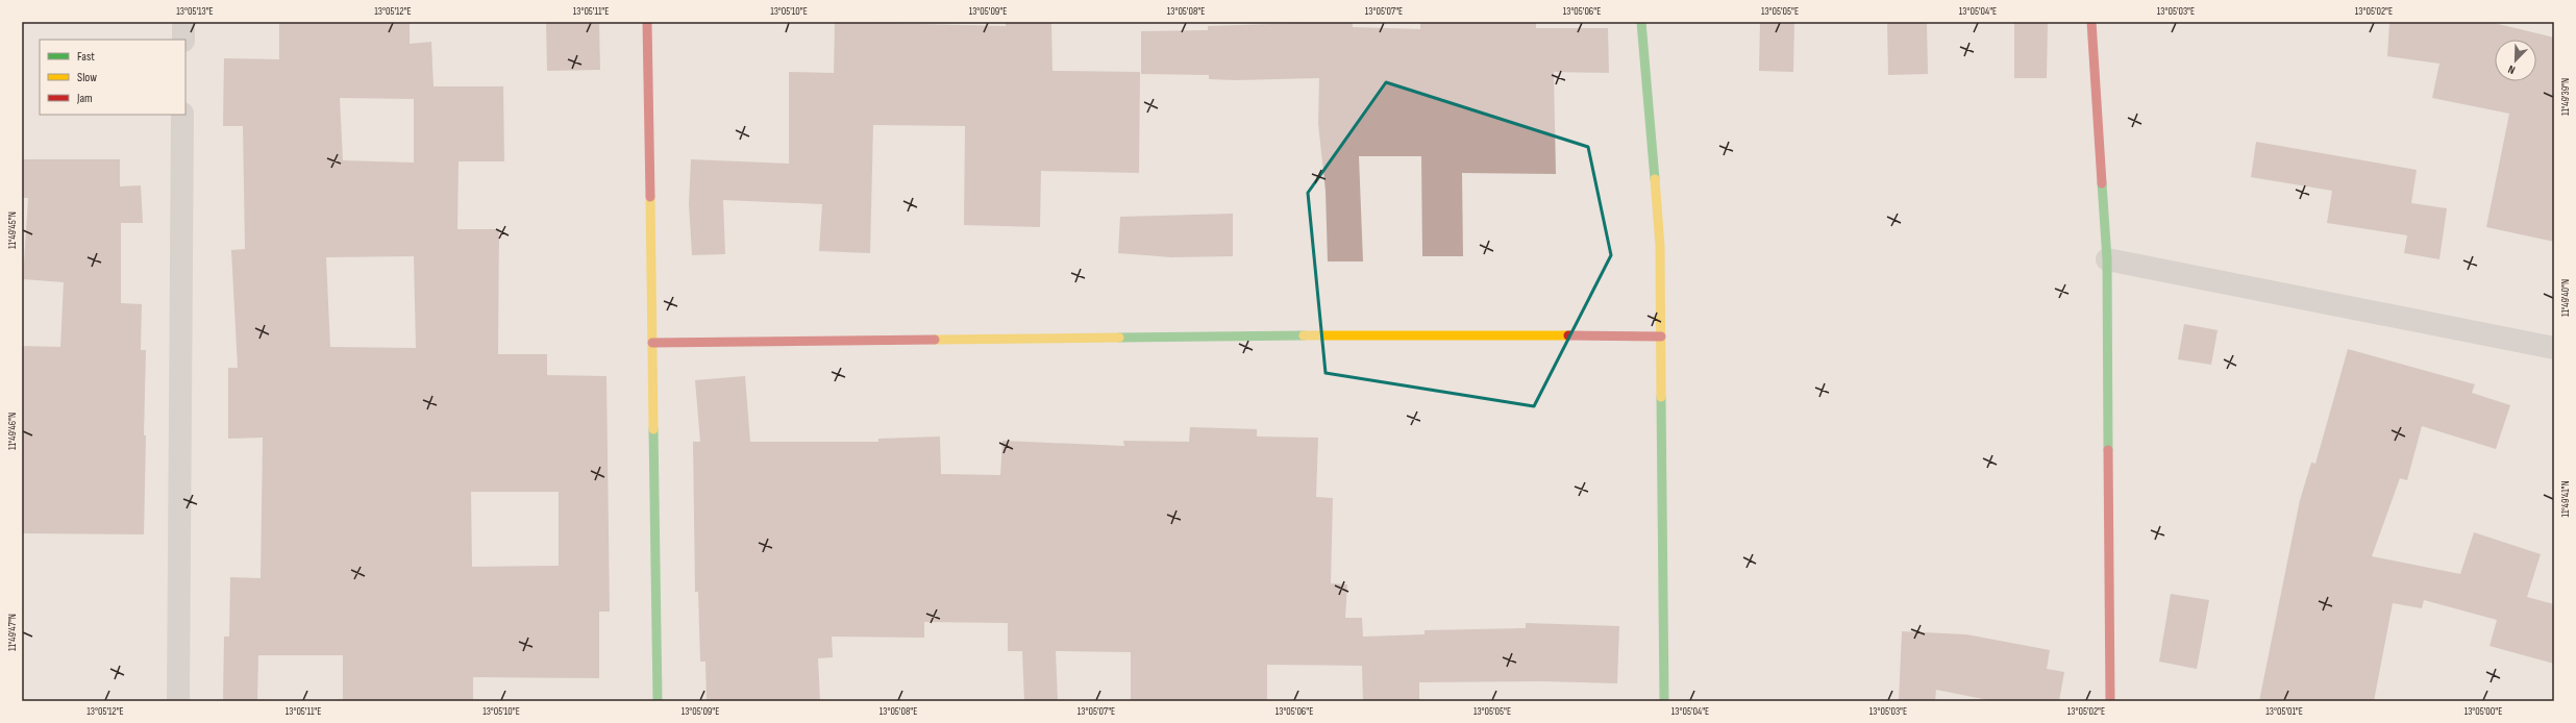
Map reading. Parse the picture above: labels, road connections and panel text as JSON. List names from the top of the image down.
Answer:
{
  "legend": ["Fast", "Slow", "Jam"],
  "north": "bottom left",
  "coordinates": [
    "13°05'13\"E",
    "13°05'12\"E",
    "13°05'11\"E",
    "13°05'10\"E",
    "13°05'09\"E",
    "13°05'08\"E",
    "13°05'07\"E",
    "13°05'06\"E",
    "13°05'05\"E",
    "13°05'04\"E",
    "13°05'03\"E",
    "13°05'02\"E",
    "11°49'39\"N",
    "11°49'45\"N",
    "11°49'40\"N",
    "11°49'46\"N",
    "11°49'41\"N",
    "11°49'47\"N",
    "13°05'01\"E",
    "13°05'00\"E"
  ]
}
